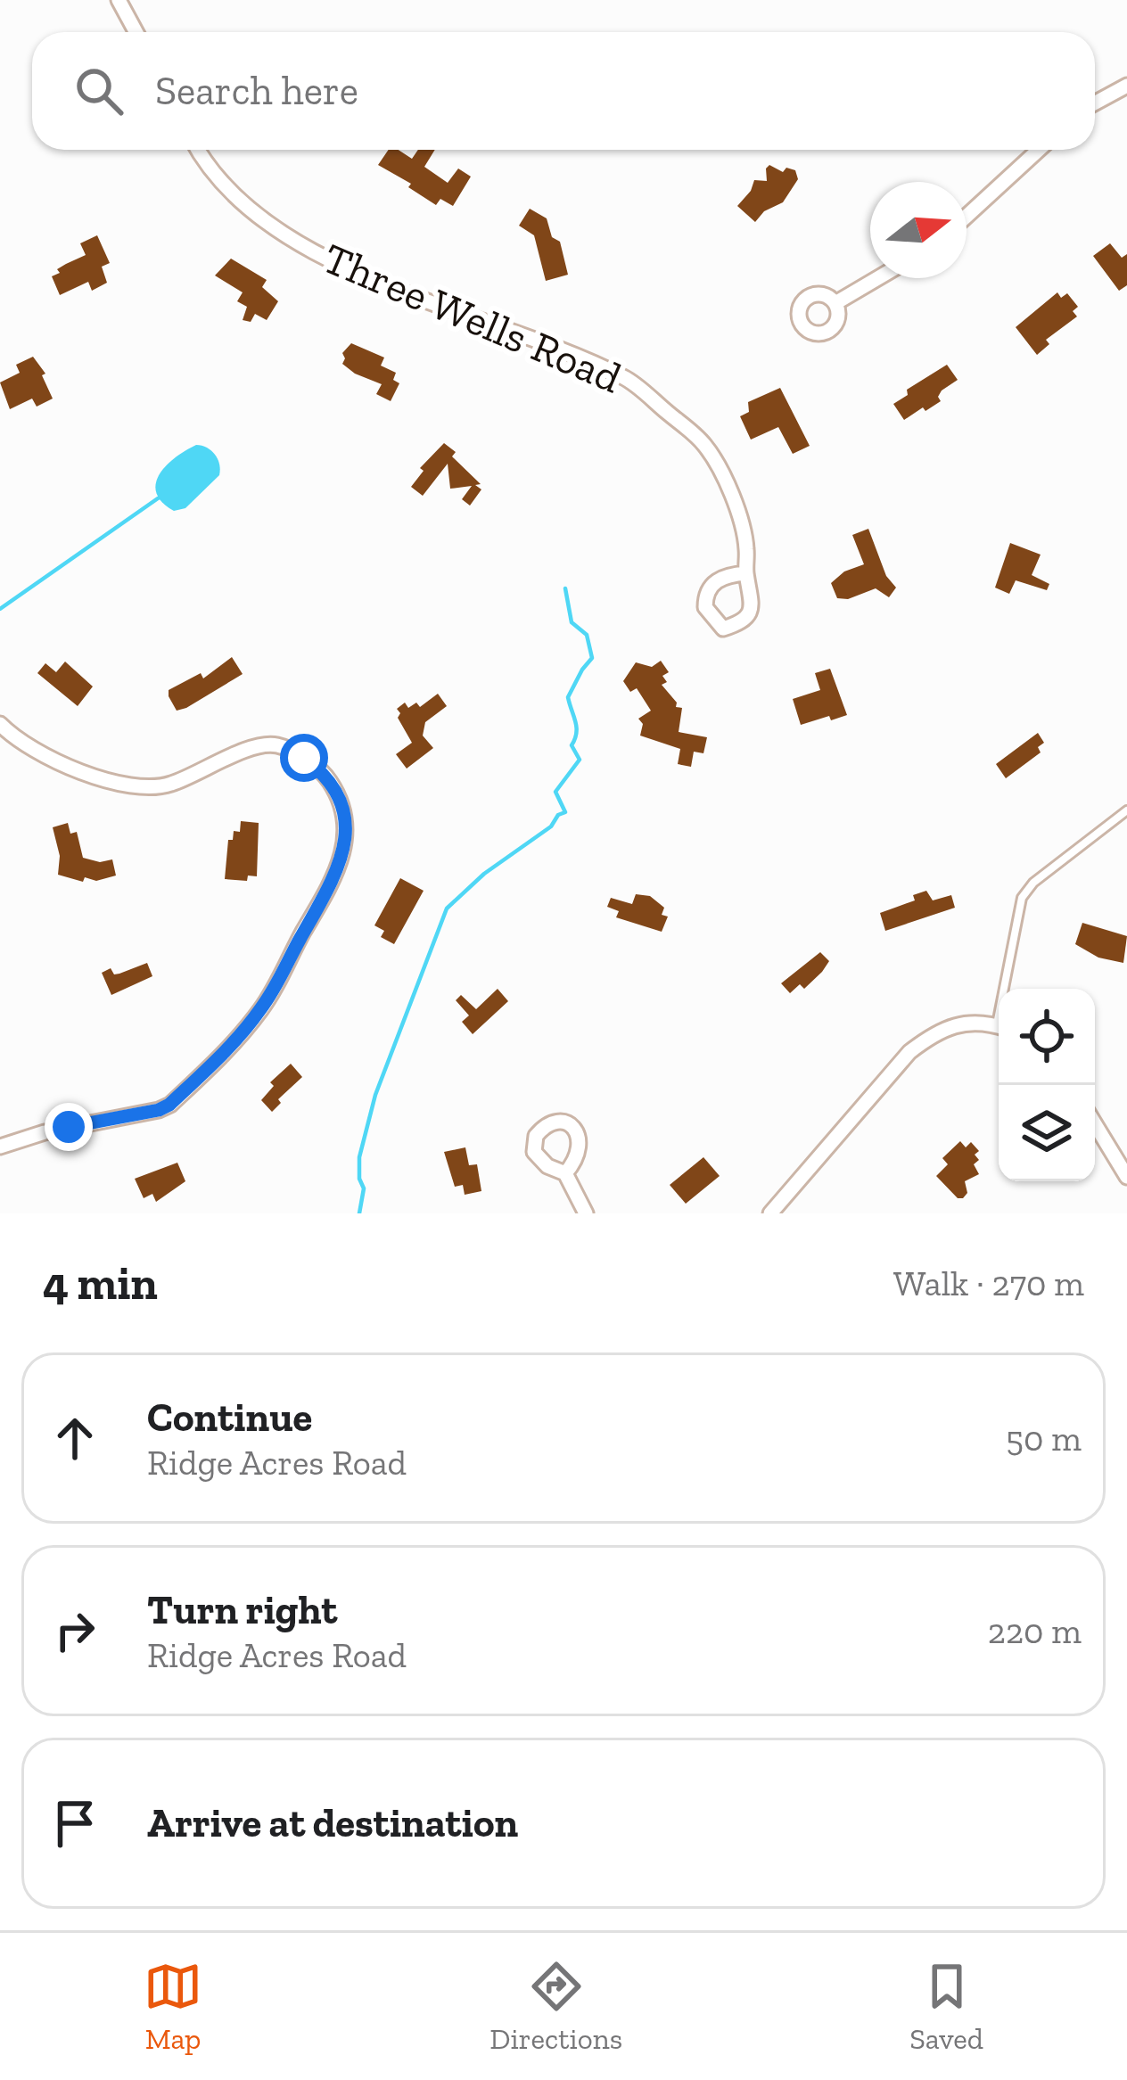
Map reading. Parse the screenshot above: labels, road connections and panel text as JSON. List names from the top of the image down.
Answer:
{
  "streets": {
    "street": ["Three Wells Road"]
  },
  "north": "right",
  "page": {
    "search": "Search here",
    "heading": ["4 min", "Walk · 270 m"],
    "list": [
      ["Continue", "Ridge Acres Road", "50 m"],
      ["Turn right", "Ridge Acres Road", "220 m"],
      "Arrive at destination"
    ],
    "nav": ["Map", "Directions", "Saved"]
  }
}
